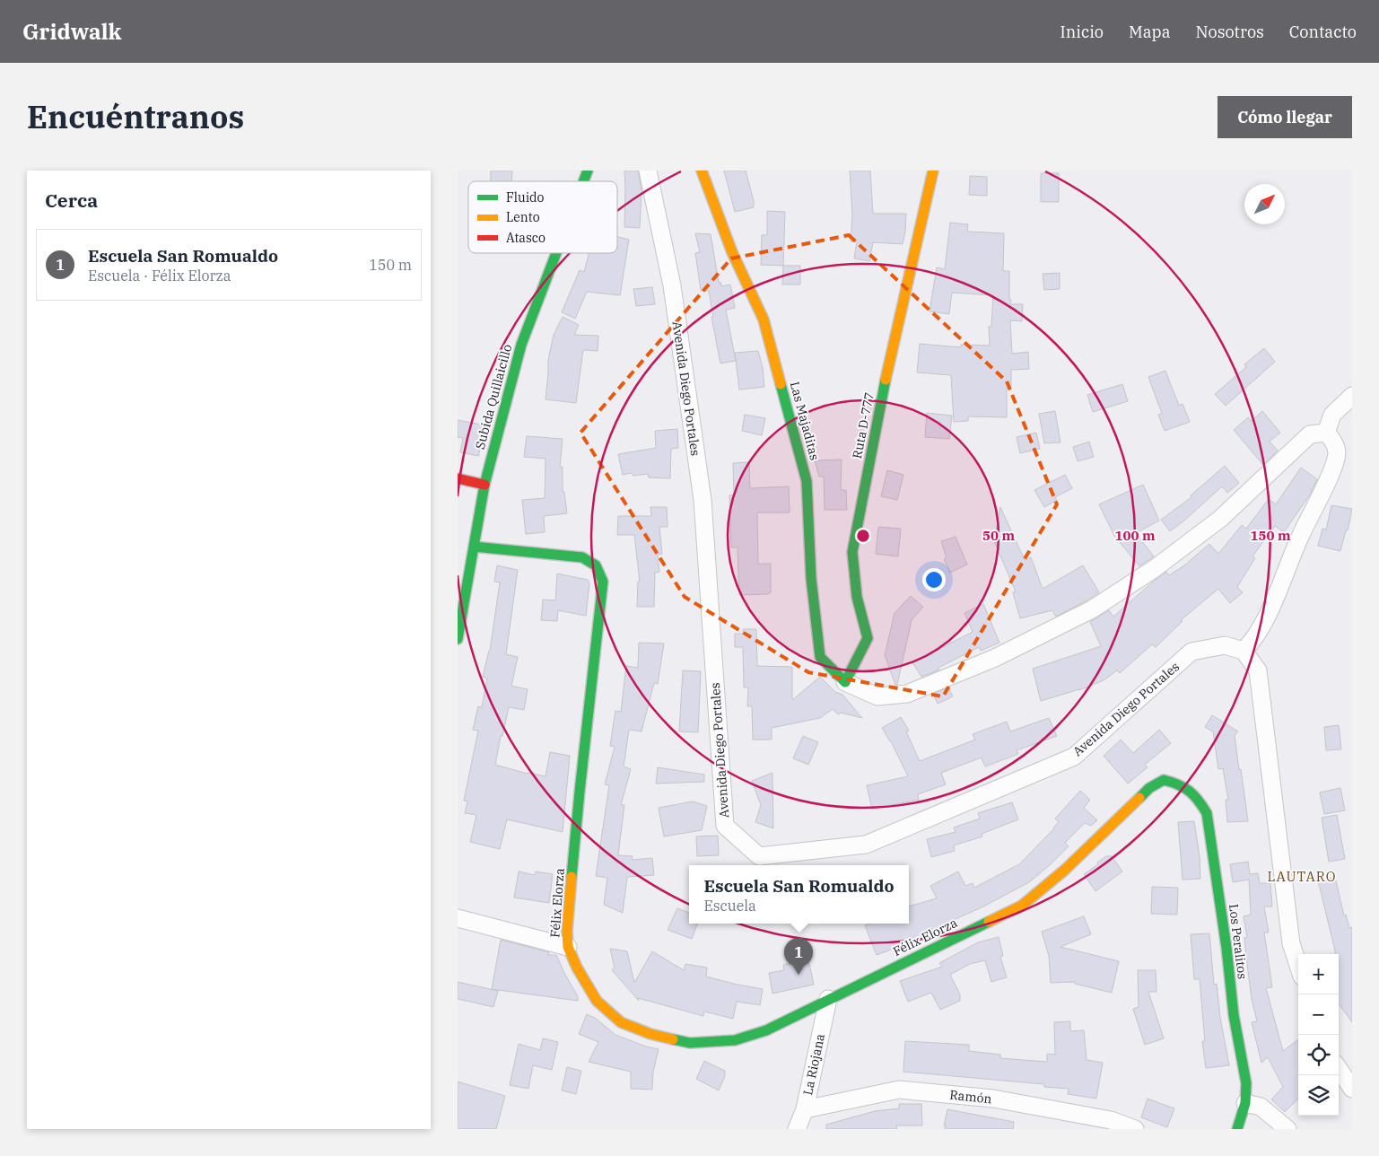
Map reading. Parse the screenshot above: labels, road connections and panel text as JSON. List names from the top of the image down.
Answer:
{
  "streets": {
    "street": [
      "Avenida Diego Portales",
      "Subida Quillaicillo",
      "Las Majaditas",
      "Ruta D-777",
      "Félix Elorza",
      "Los Peralitos",
      "La Riojana",
      "Ramón"
    ]
  },
  "crossings": [
    ["Subida Quillaicillo", "Félix Elorza"],
    ["Las Majaditas", "Ruta D-777"],
    ["Félix Elorza", "Los Peralitos"],
    ["Félix Elorza", "La Riojana"],
    ["La Riojana", "Ramón"]
  ],
  "districts": ["LAUTARO"],
  "legend": ["Fluido", "Lento", "Atasco"],
  "north": "top right",
  "page": {
    "header": "Gridwalk",
    "nav": [
      "Inicio",
      "Mapa",
      "Nosotros",
      "Contacto"
    ],
    "title": "Encuéntranos",
    "buttons": "Cómo llegar",
    "heading": "Cerca",
    "list": [
      {
        "mark": "1",
        "name": "Escuela San Romualdo",
        "note": "Escuela · Félix Elorza",
        "value": "150 m"
      }
    ],
    "popup": ["Escuela San Romualdo", "Escuela"],
    "pins": "1",
    "map_buttons": ["+", "−"]
  },
  "rings": ["50 m", "100 m", "150 m"]
}
